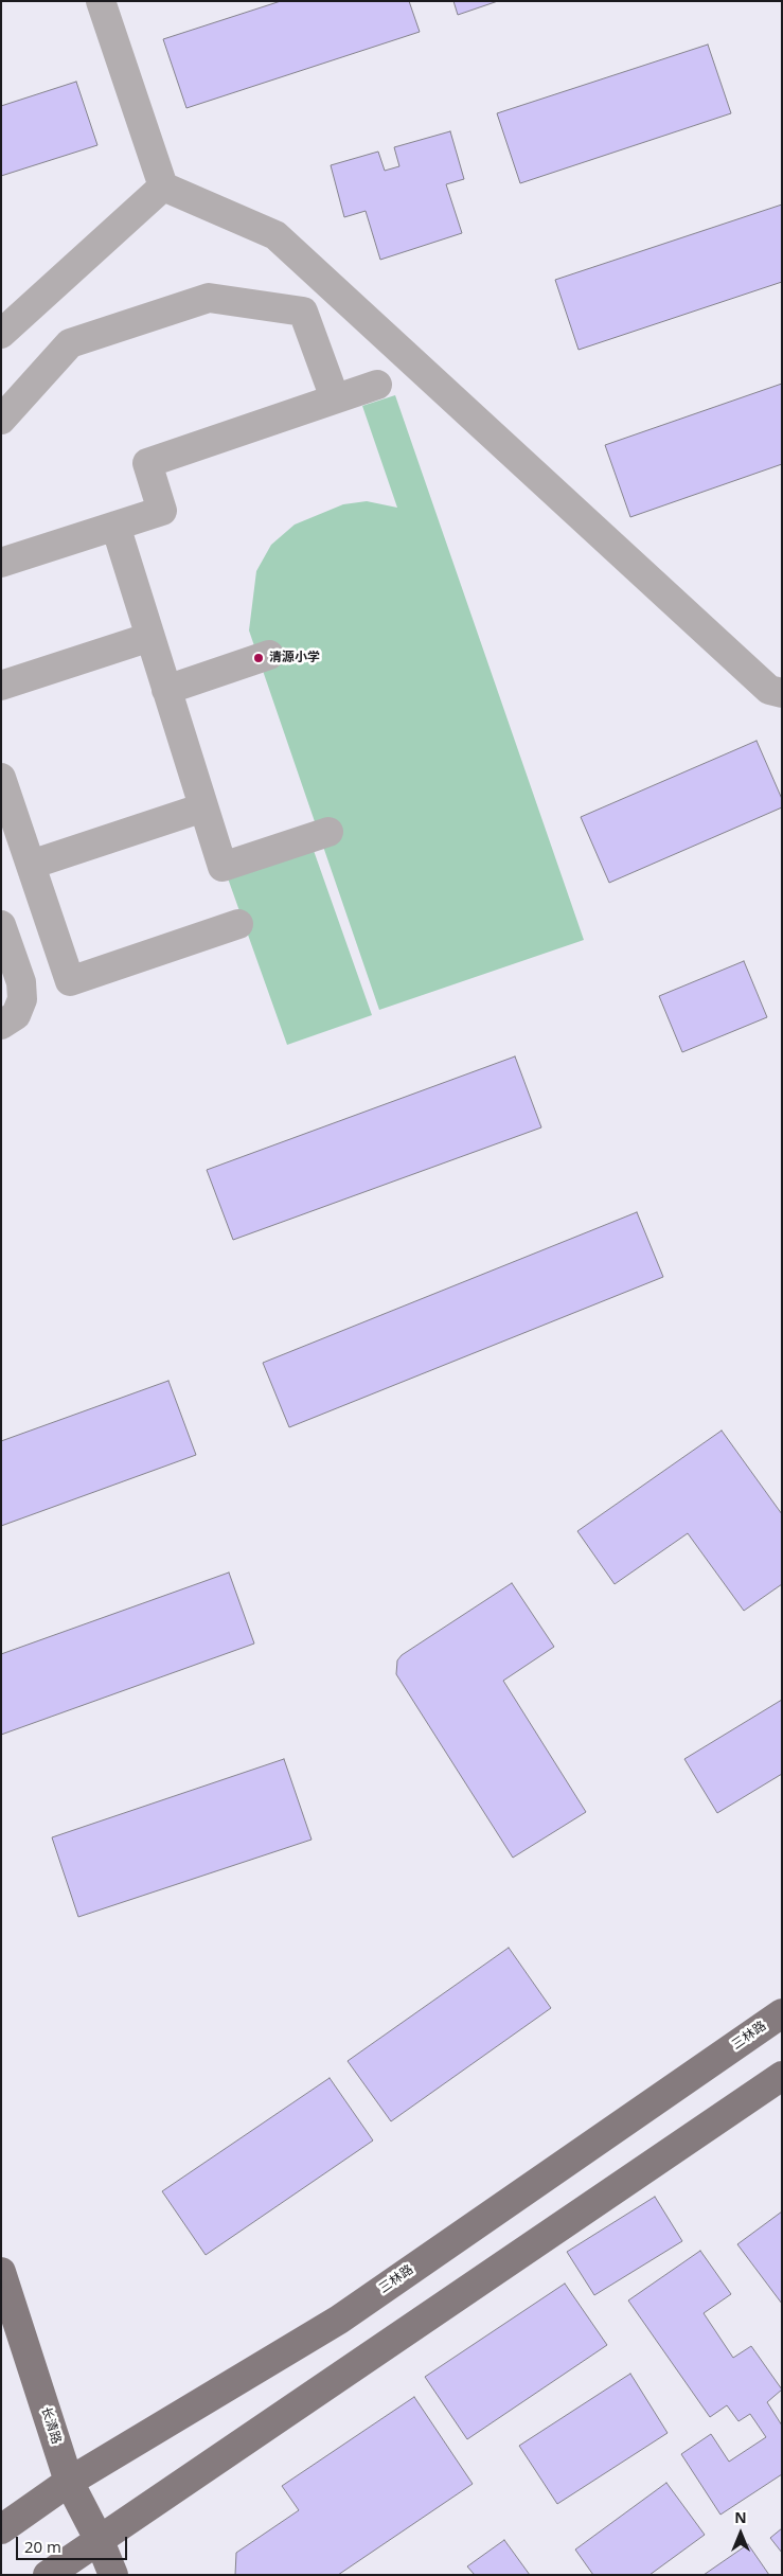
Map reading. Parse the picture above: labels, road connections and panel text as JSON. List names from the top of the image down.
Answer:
{
  "streets": {
    "main road": ["三林路", "长清路"]
  },
  "crossings": [
    ["三林路", "长清路"]
  ],
  "places": ["清源小学"],
  "scale_bar": "20 m",
  "north": "top"
}
